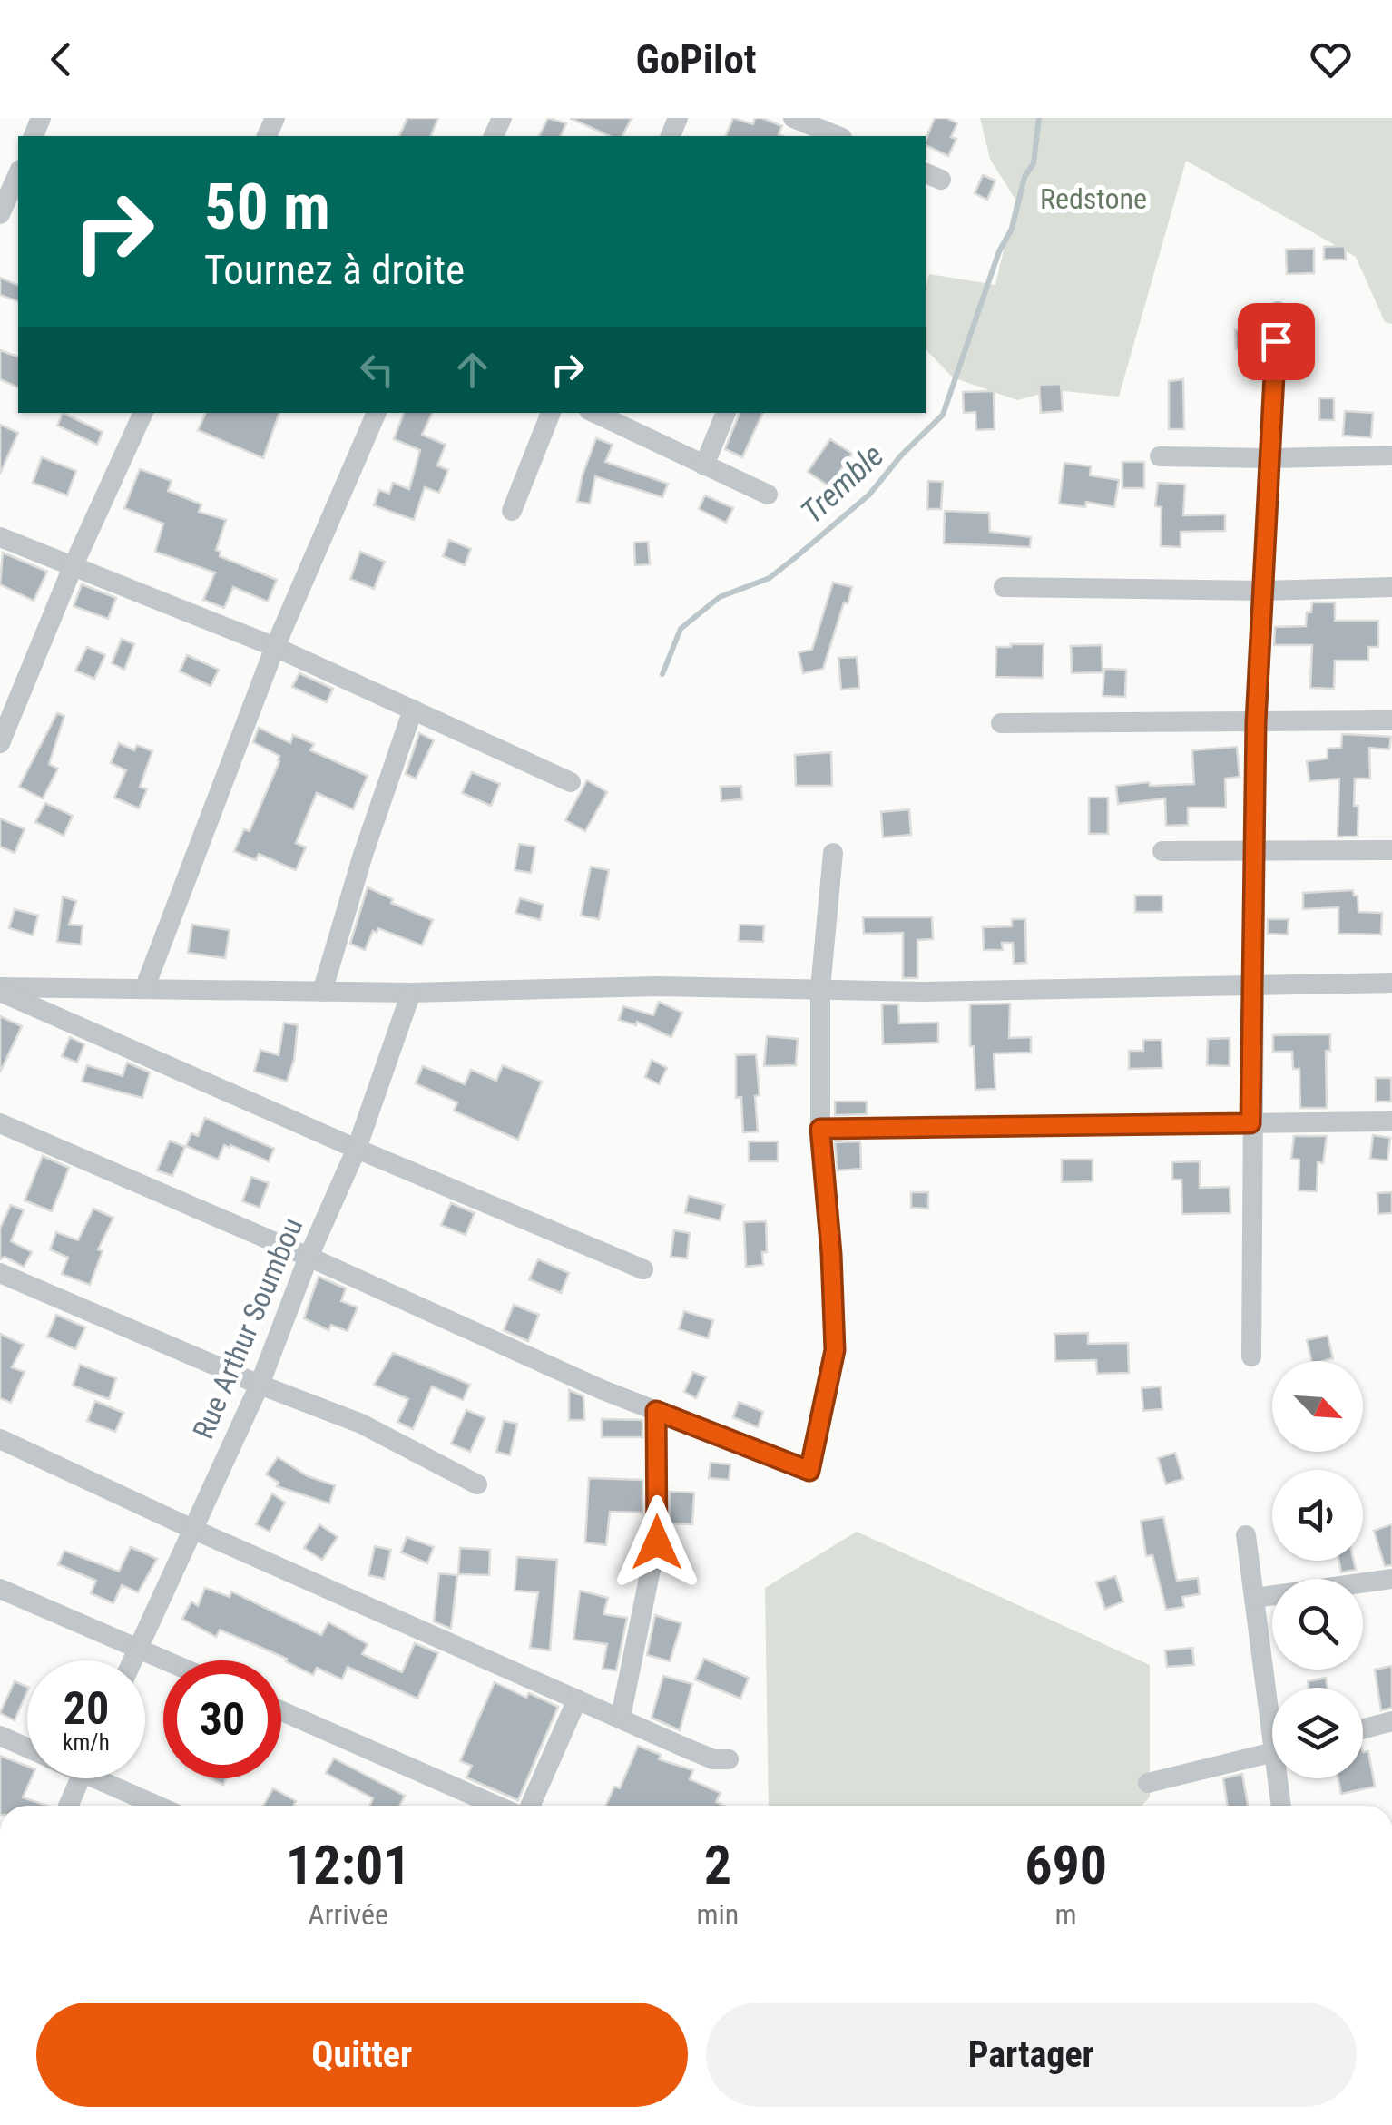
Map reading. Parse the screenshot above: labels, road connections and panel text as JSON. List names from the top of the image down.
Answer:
{
  "streets": {
    "street": ["Rue Arthur Soumbou"]
  },
  "water": ["Tremble"],
  "parks": ["Redstone"],
  "north": "bottom right",
  "page": {
    "header": "GoPilot",
    "turn": ["50 m", "Tournez à droite"],
    "speed": "20 km/h",
    "limit": "30",
    "eta": [
      "12:01",
      "Arrivée",
      "2",
      "min",
      "690",
      "m"
    ],
    "buttons": ["Quitter", "Partager"]
  }
}
